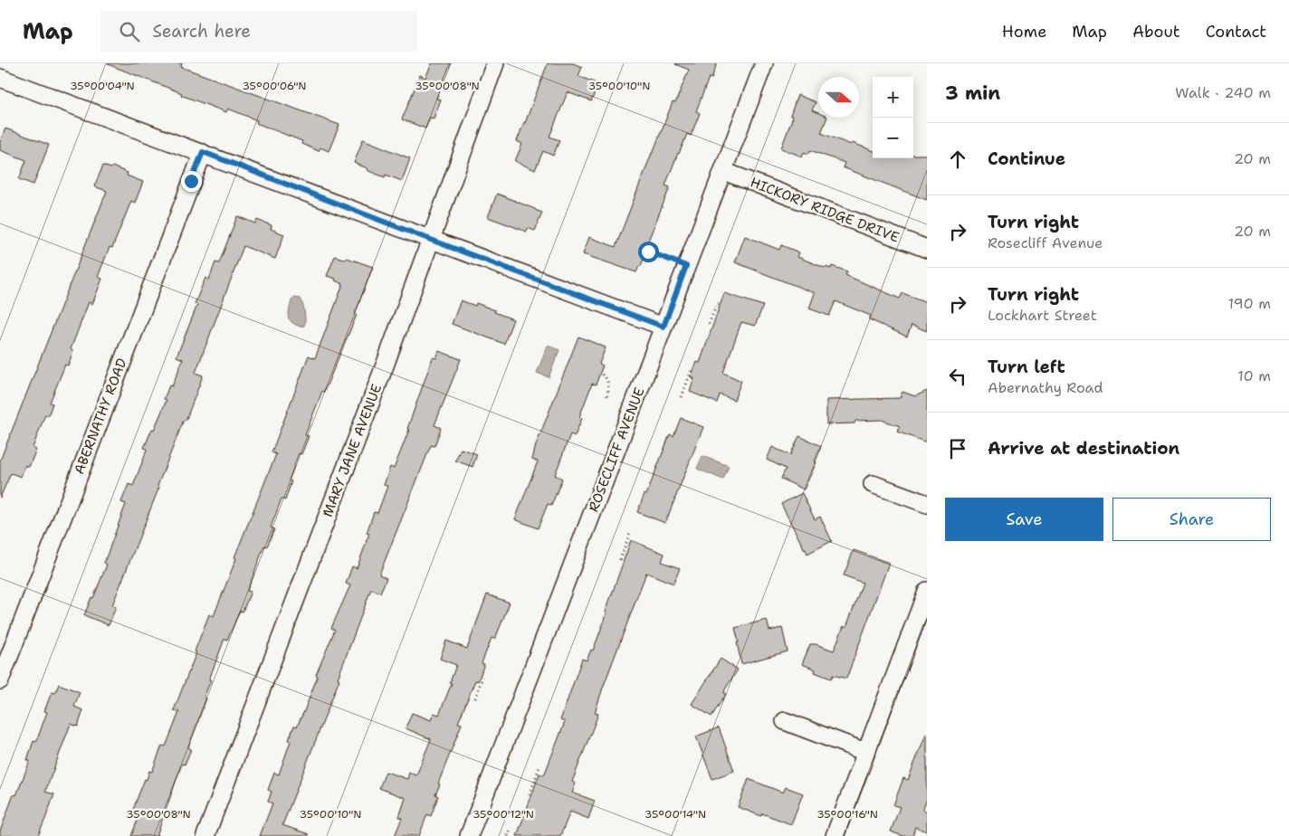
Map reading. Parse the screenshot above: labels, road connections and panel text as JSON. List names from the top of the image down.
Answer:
{
  "streets": {
    "street": [
      "HICKORY RIDGE DRIVE",
      "ABERNATHY ROAD",
      "ROSECLIFF AVENUE",
      "MARY JANE AVENUE"
    ]
  },
  "crossings": [
    ["HICKORY RIDGE DRIVE", "ROSECLIFF AVENUE"]
  ],
  "north": "right",
  "page": {
    "header": "Map",
    "search": "Search here",
    "nav": [
      "Home",
      "Map",
      "About",
      "Contact"
    ],
    "heading": ["3 min", "Walk · 240 m"],
    "map_buttons": ["+", "−"],
    "list": [
      ["Continue", "20 m"],
      ["Turn right", "Rosecliff Avenue", "20 m"],
      ["Turn right", "Lockhart Street", "190 m"],
      ["Turn left", "Abernathy Road", "10 m"],
      "Arrive at destination"
    ],
    "buttons": ["Save", "Share"]
  },
  "coordinates": [
    "35°00'04\"N",
    "35°00'06\"N",
    "35°00'08\"N",
    "35°00'10\"N",
    "35°00'12\"N",
    "35°00'14\"N",
    "35°00'16\"N"
  ]
}
